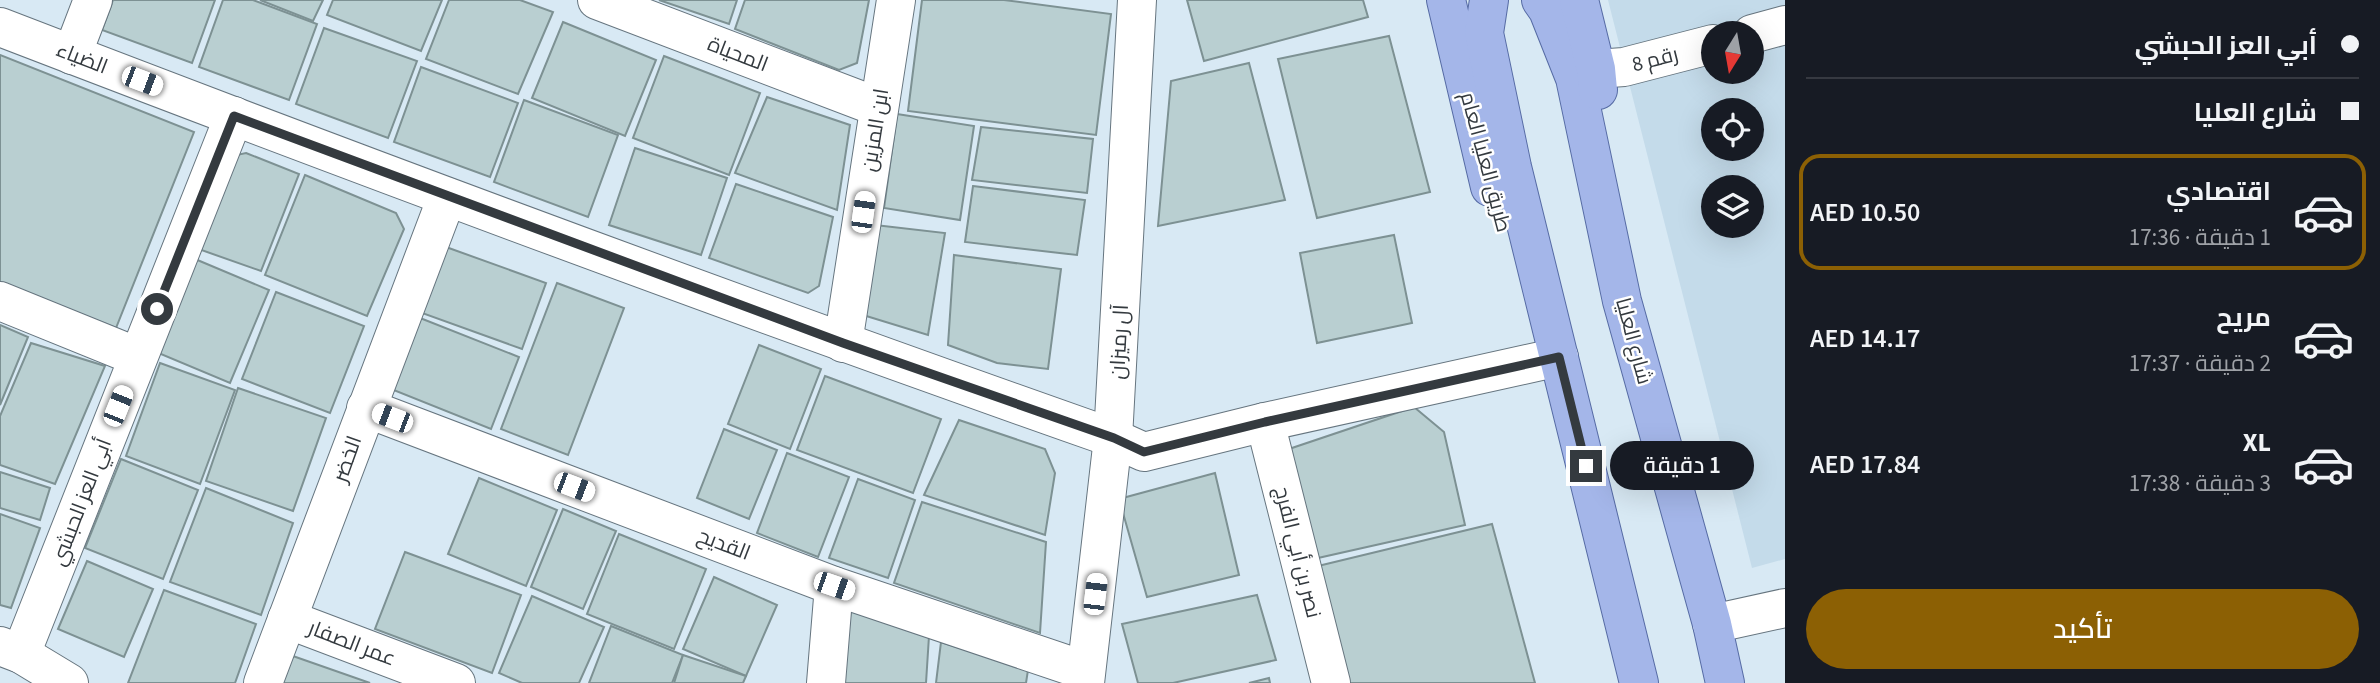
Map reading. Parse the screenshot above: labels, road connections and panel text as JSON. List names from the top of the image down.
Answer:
{
  "streets": {
    "main road": ["طريق العليا العام", "شارع العليا"],
    "street": [
      "المحياة",
      "الضياء",
      "رقم 8",
      "ابن المزين",
      "آل رميزان",
      "الخضر",
      "أبي العز الحبشي",
      "القديح",
      "نصر بن أبي الفرج",
      "عمر الصفار"
    ]
  },
  "crossings": [
    ["المحياة", "ابن المزين"],
    ["الضياء", "ابن المزين"],
    ["الضياء", "طريق العليا العام"],
    ["الضياء", "آل رميزان"],
    ["الضياء", "الخضر"],
    ["الضياء", "أبي العز الحبشي"],
    ["الضياء", "نصر بن أبي الفرج"],
    ["آل رميزان", "القديح"],
    ["الخضر", "القديح"],
    ["الخضر", "عمر الصفار"]
  ],
  "north": "bottom",
  "page": {
    "banner": ["أبي العز الحبشي", "شارع العليا"],
    "list": [
      {
        "name": "اقتصادي",
        "note": "1 دقيقة · 17:36",
        "value": "AED 10.50"
      },
      {
        "name": "مريح",
        "note": "2 دقيقة · 17:37",
        "value": "AED 14.17"
      },
      {
        "name": "XL",
        "note": "3 دقيقة · 17:38",
        "value": "AED 17.84"
      }
    ],
    "bubble": "1 دقيقة",
    "buttons": "تأكيد"
  }
}
